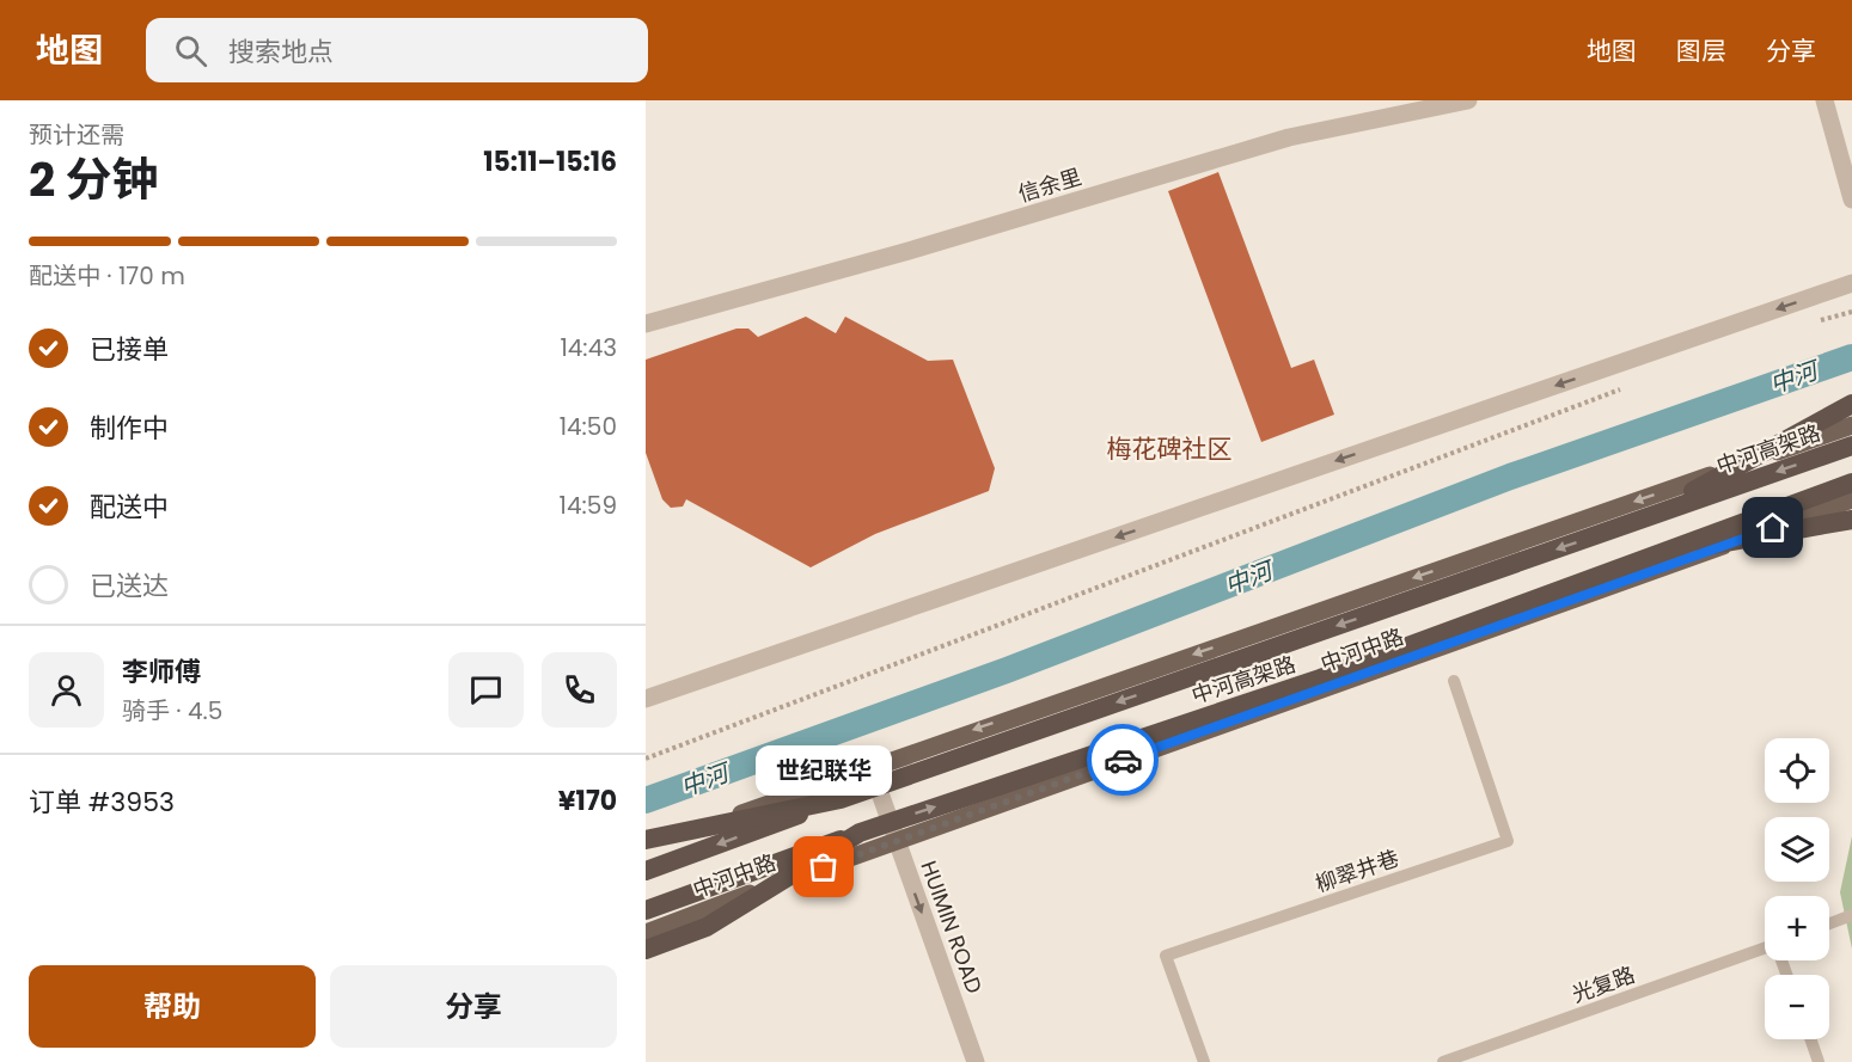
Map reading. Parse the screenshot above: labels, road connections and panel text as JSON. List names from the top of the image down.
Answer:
{
  "streets": {
    "highway": ["中河高架路"],
    "main road": ["中河中路"],
    "street": ["信余里", "HUIMIN ROAD"],
    "lane": ["柳翠井巷", "光复路"]
  },
  "crossings": [
    ["中河中路", "HUIMIN ROAD"]
  ],
  "one_way": ["HUIMIN ROAD"],
  "districts": ["梅花碑社区"],
  "water": ["中河"],
  "places": ["世纪联华"],
  "page": {
    "header": "地图",
    "search": "搜索地点",
    "nav": ["地图", "图层", "分享"],
    "heading": ["2 分钟", "预计还需", "15:11–15:16"],
    "panel": [
      "李师傅",
      "骑手 · 4.5",
      "订单 #3953",
      "¥170"
    ],
    "bar": "配送中 · 170 m",
    "list": [
      ["已接单", "14:43"],
      ["制作中", "14:50"],
      ["配送中", "14:59"],
      "已送达"
    ],
    "map_buttons": ["+", "−"],
    "bubble": "世纪联华",
    "buttons": ["帮助", "分享"]
  }
}
